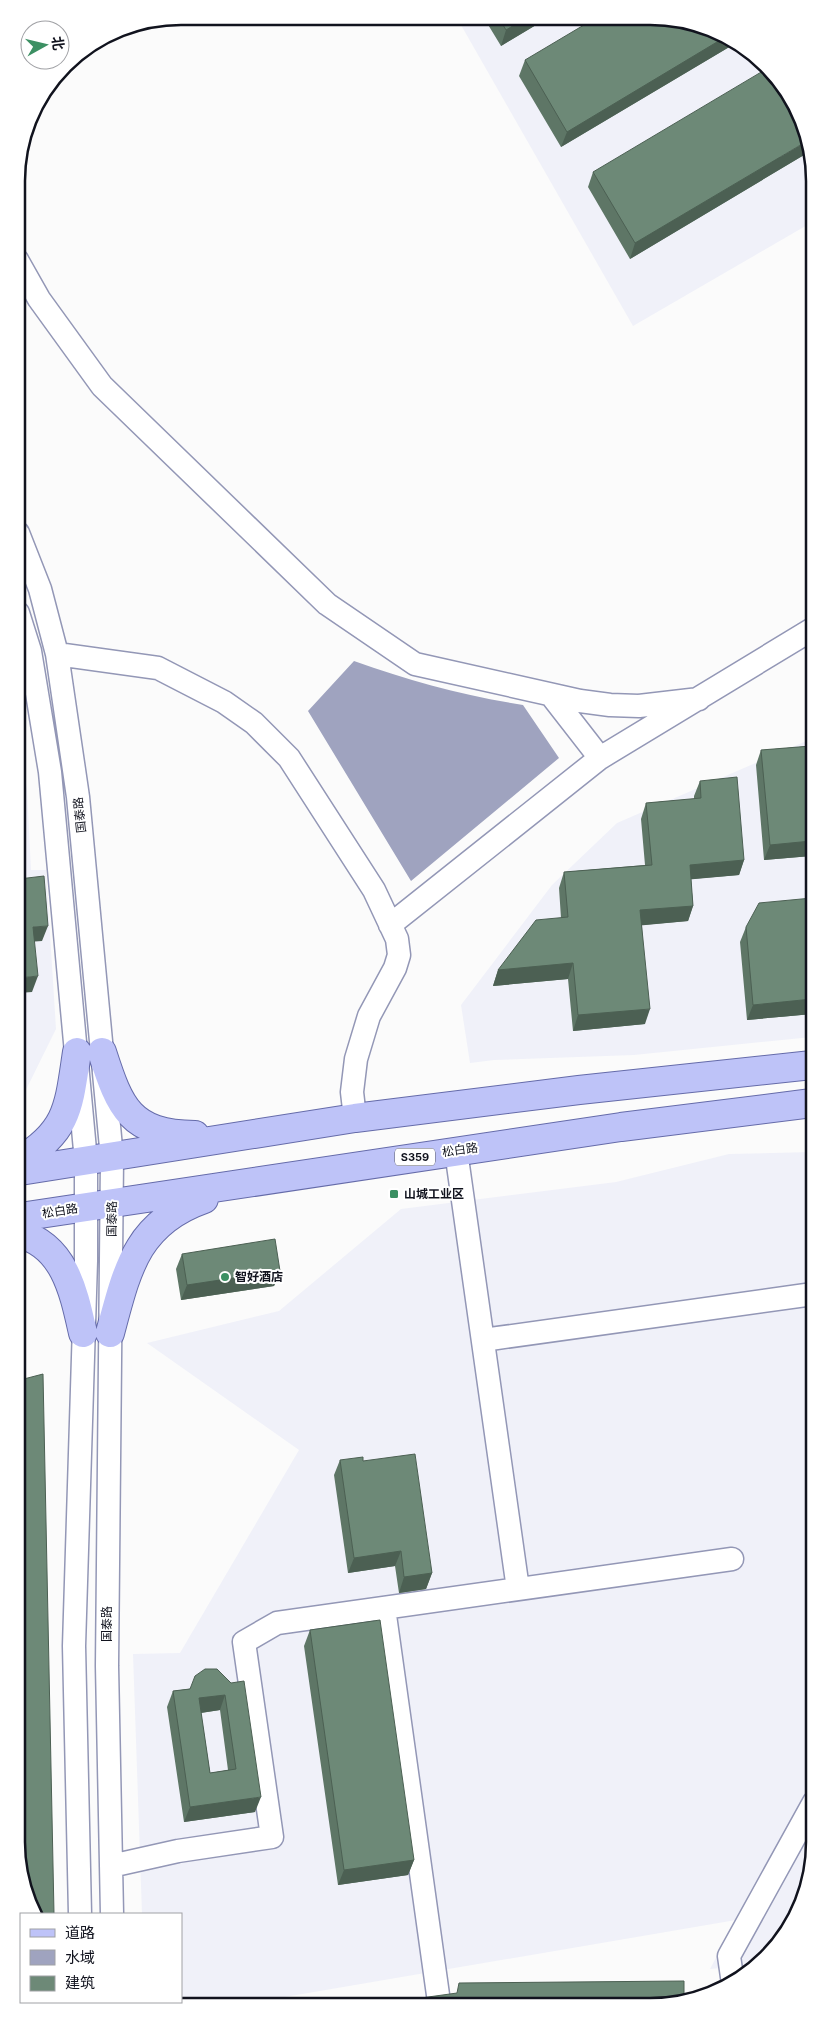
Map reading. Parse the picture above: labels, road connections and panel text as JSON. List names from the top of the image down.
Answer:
{
  "streets": {
    "main road": ["松白路", "S359"],
    "street": ["国泰路"]
  },
  "crossings": [
    ["国泰路", "松白路"]
  ],
  "places": {
    "transit": ["山城工业区"],
    "other": ["智好酒店"]
  },
  "legend": ["道路", "水域", "建筑"],
  "north": "right"
}
